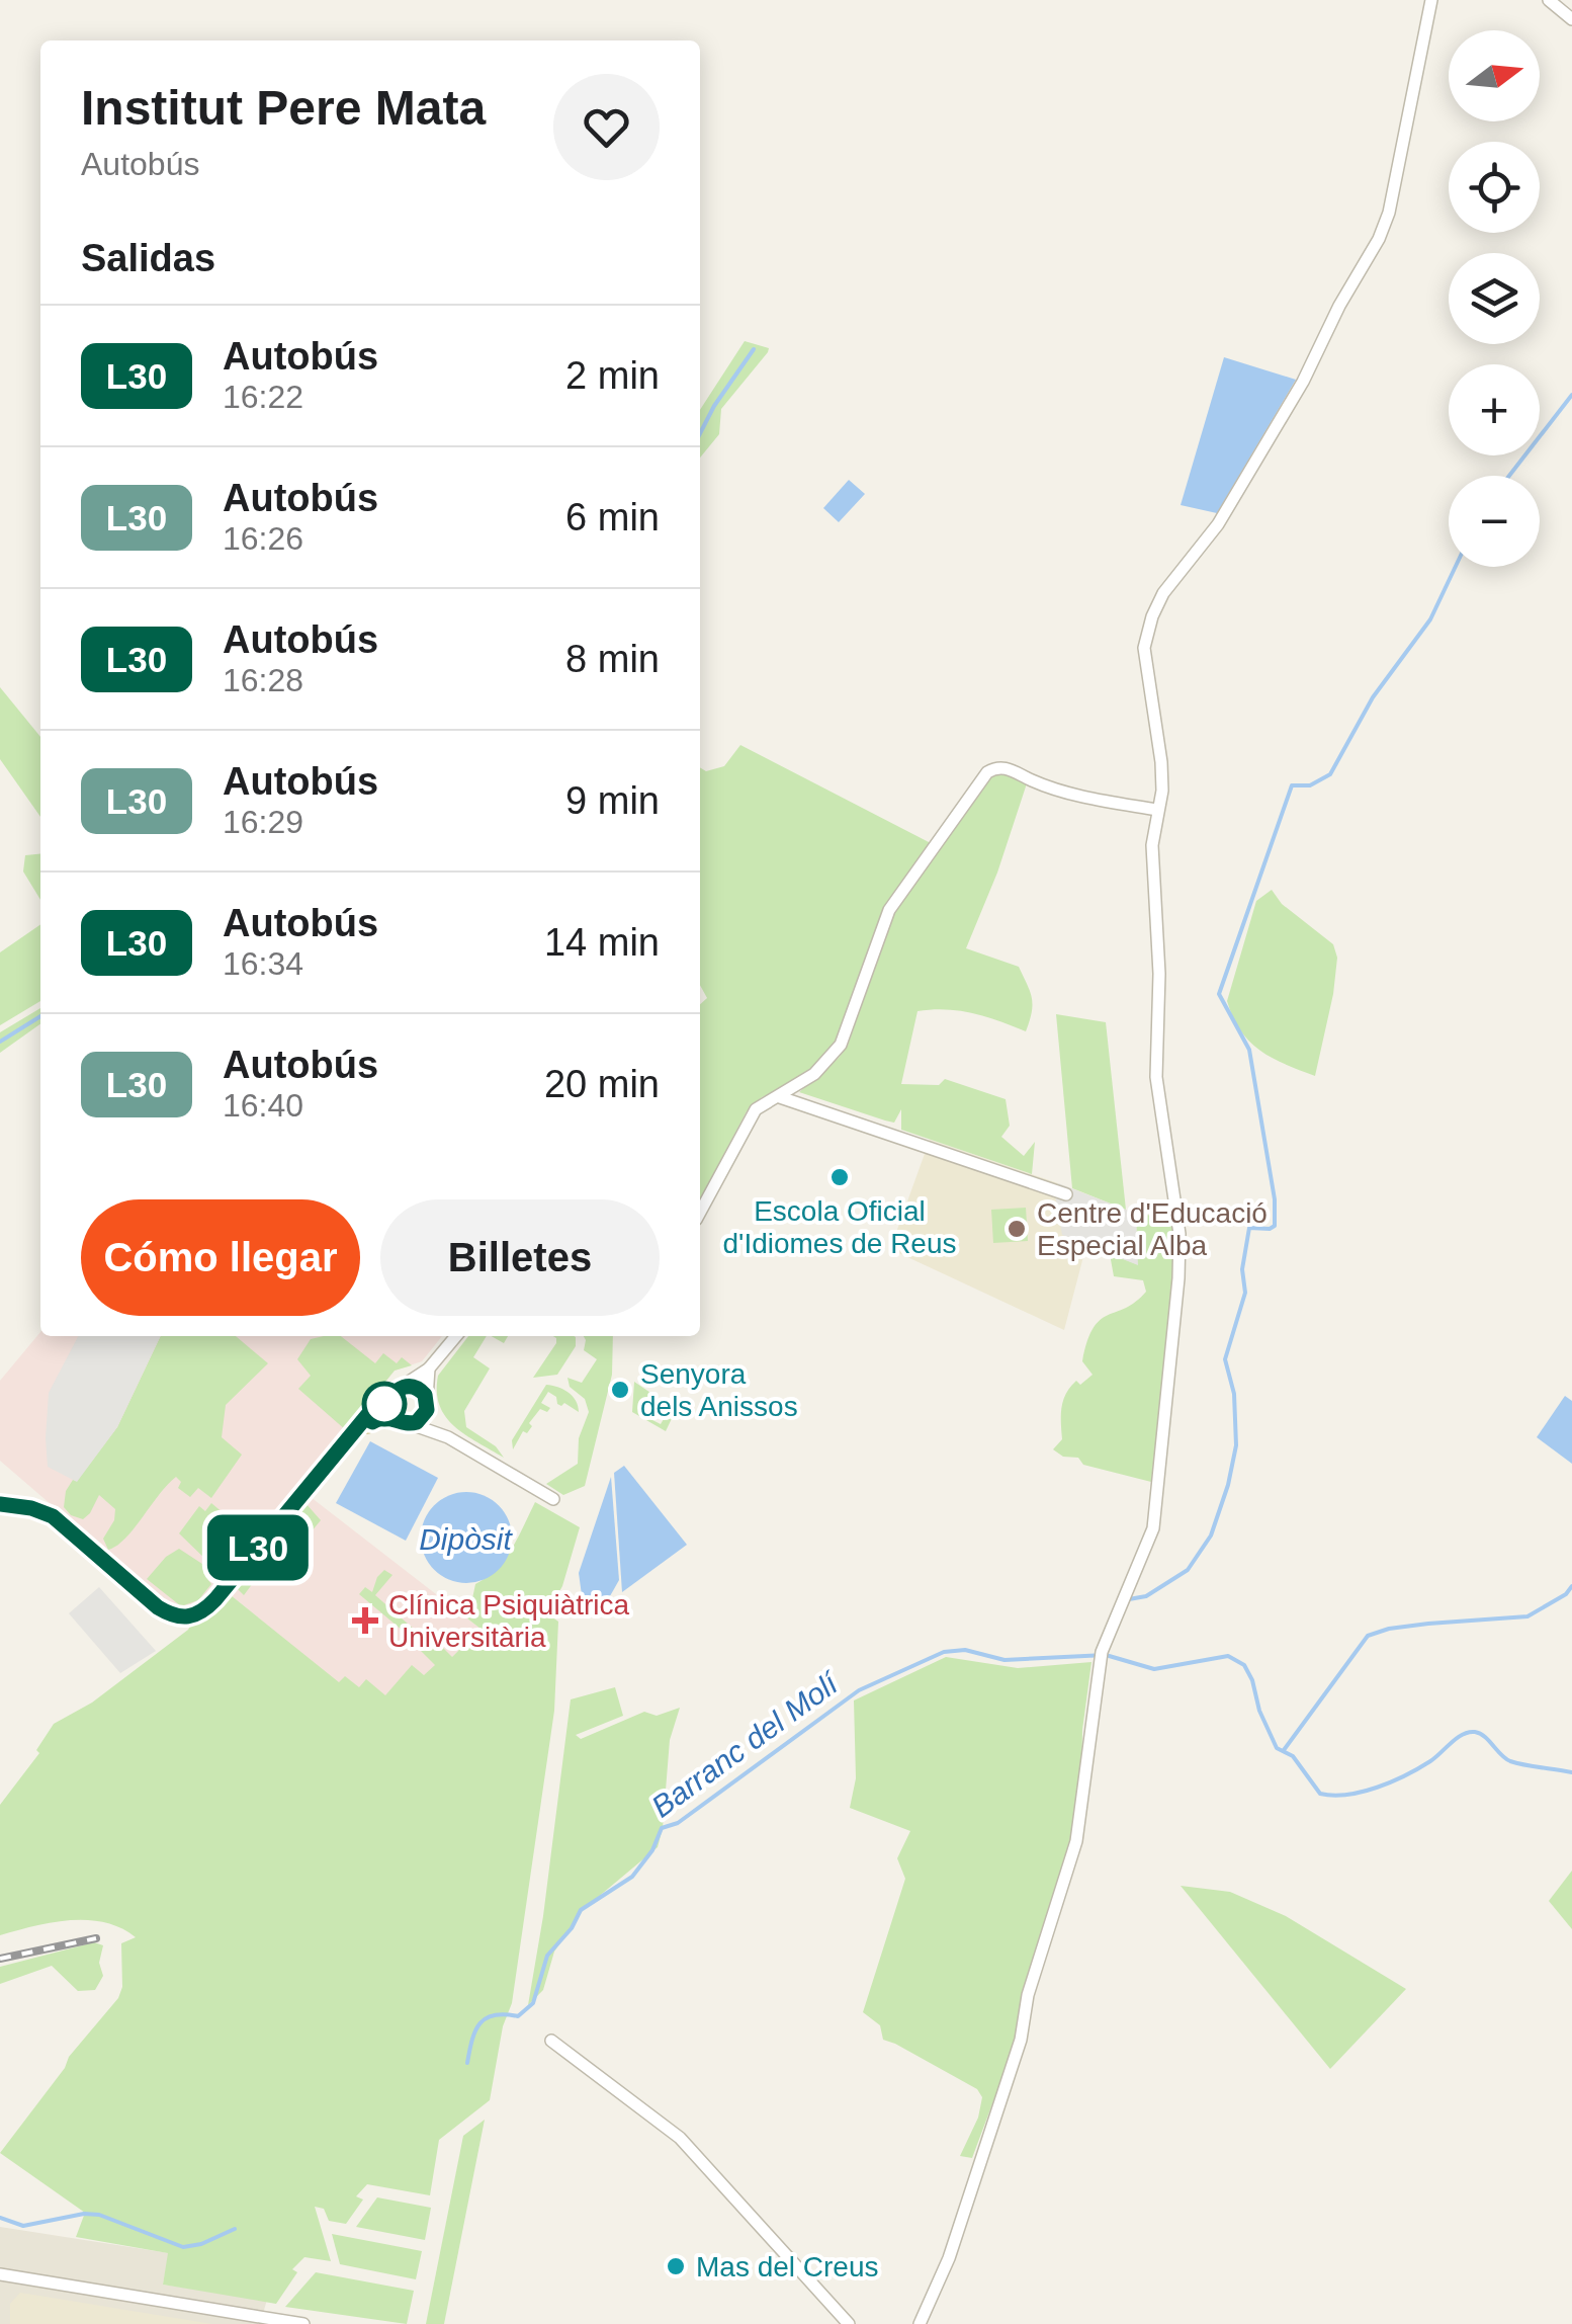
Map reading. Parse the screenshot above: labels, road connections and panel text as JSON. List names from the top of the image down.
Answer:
{
  "water": ["Dipòsit", "Barranc del Molí"],
  "places": {
    "other": [
      "Escola Oficial d'Idiomes de Reus",
      "Centre d'Educació Especial Alba",
      "Senyora dels Anissos",
      "Mas del Creus"
    ],
    "health": ["Clínica Psiquiàtrica Universitària"]
  },
  "lines": ["bus line L30"],
  "north": "right",
  "page": {
    "on_map": "L30",
    "map_buttons": ["+", "−"],
    "heading": [
      ["Institut Pere Mata", "Autobús"],
      "Salidas"
    ],
    "list": [
      {
        "mark": "L30",
        "name": "Autobús",
        "note": "16:22",
        "value": "2 min"
      },
      {
        "mark": "L30",
        "name": "Autobús",
        "note": "16:26",
        "value": "6 min"
      },
      {
        "mark": "L30",
        "name": "Autobús",
        "note": "16:28",
        "value": "8 min"
      },
      {
        "mark": "L30",
        "name": "Autobús",
        "note": "16:29",
        "value": "9 min"
      },
      {
        "mark": "L30",
        "name": "Autobús",
        "note": "16:34",
        "value": "14 min"
      },
      {
        "mark": "L30",
        "name": "Autobús",
        "note": "16:40",
        "value": "20 min"
      }
    ],
    "buttons": ["Cómo llegar", "Billetes"]
  }
}
